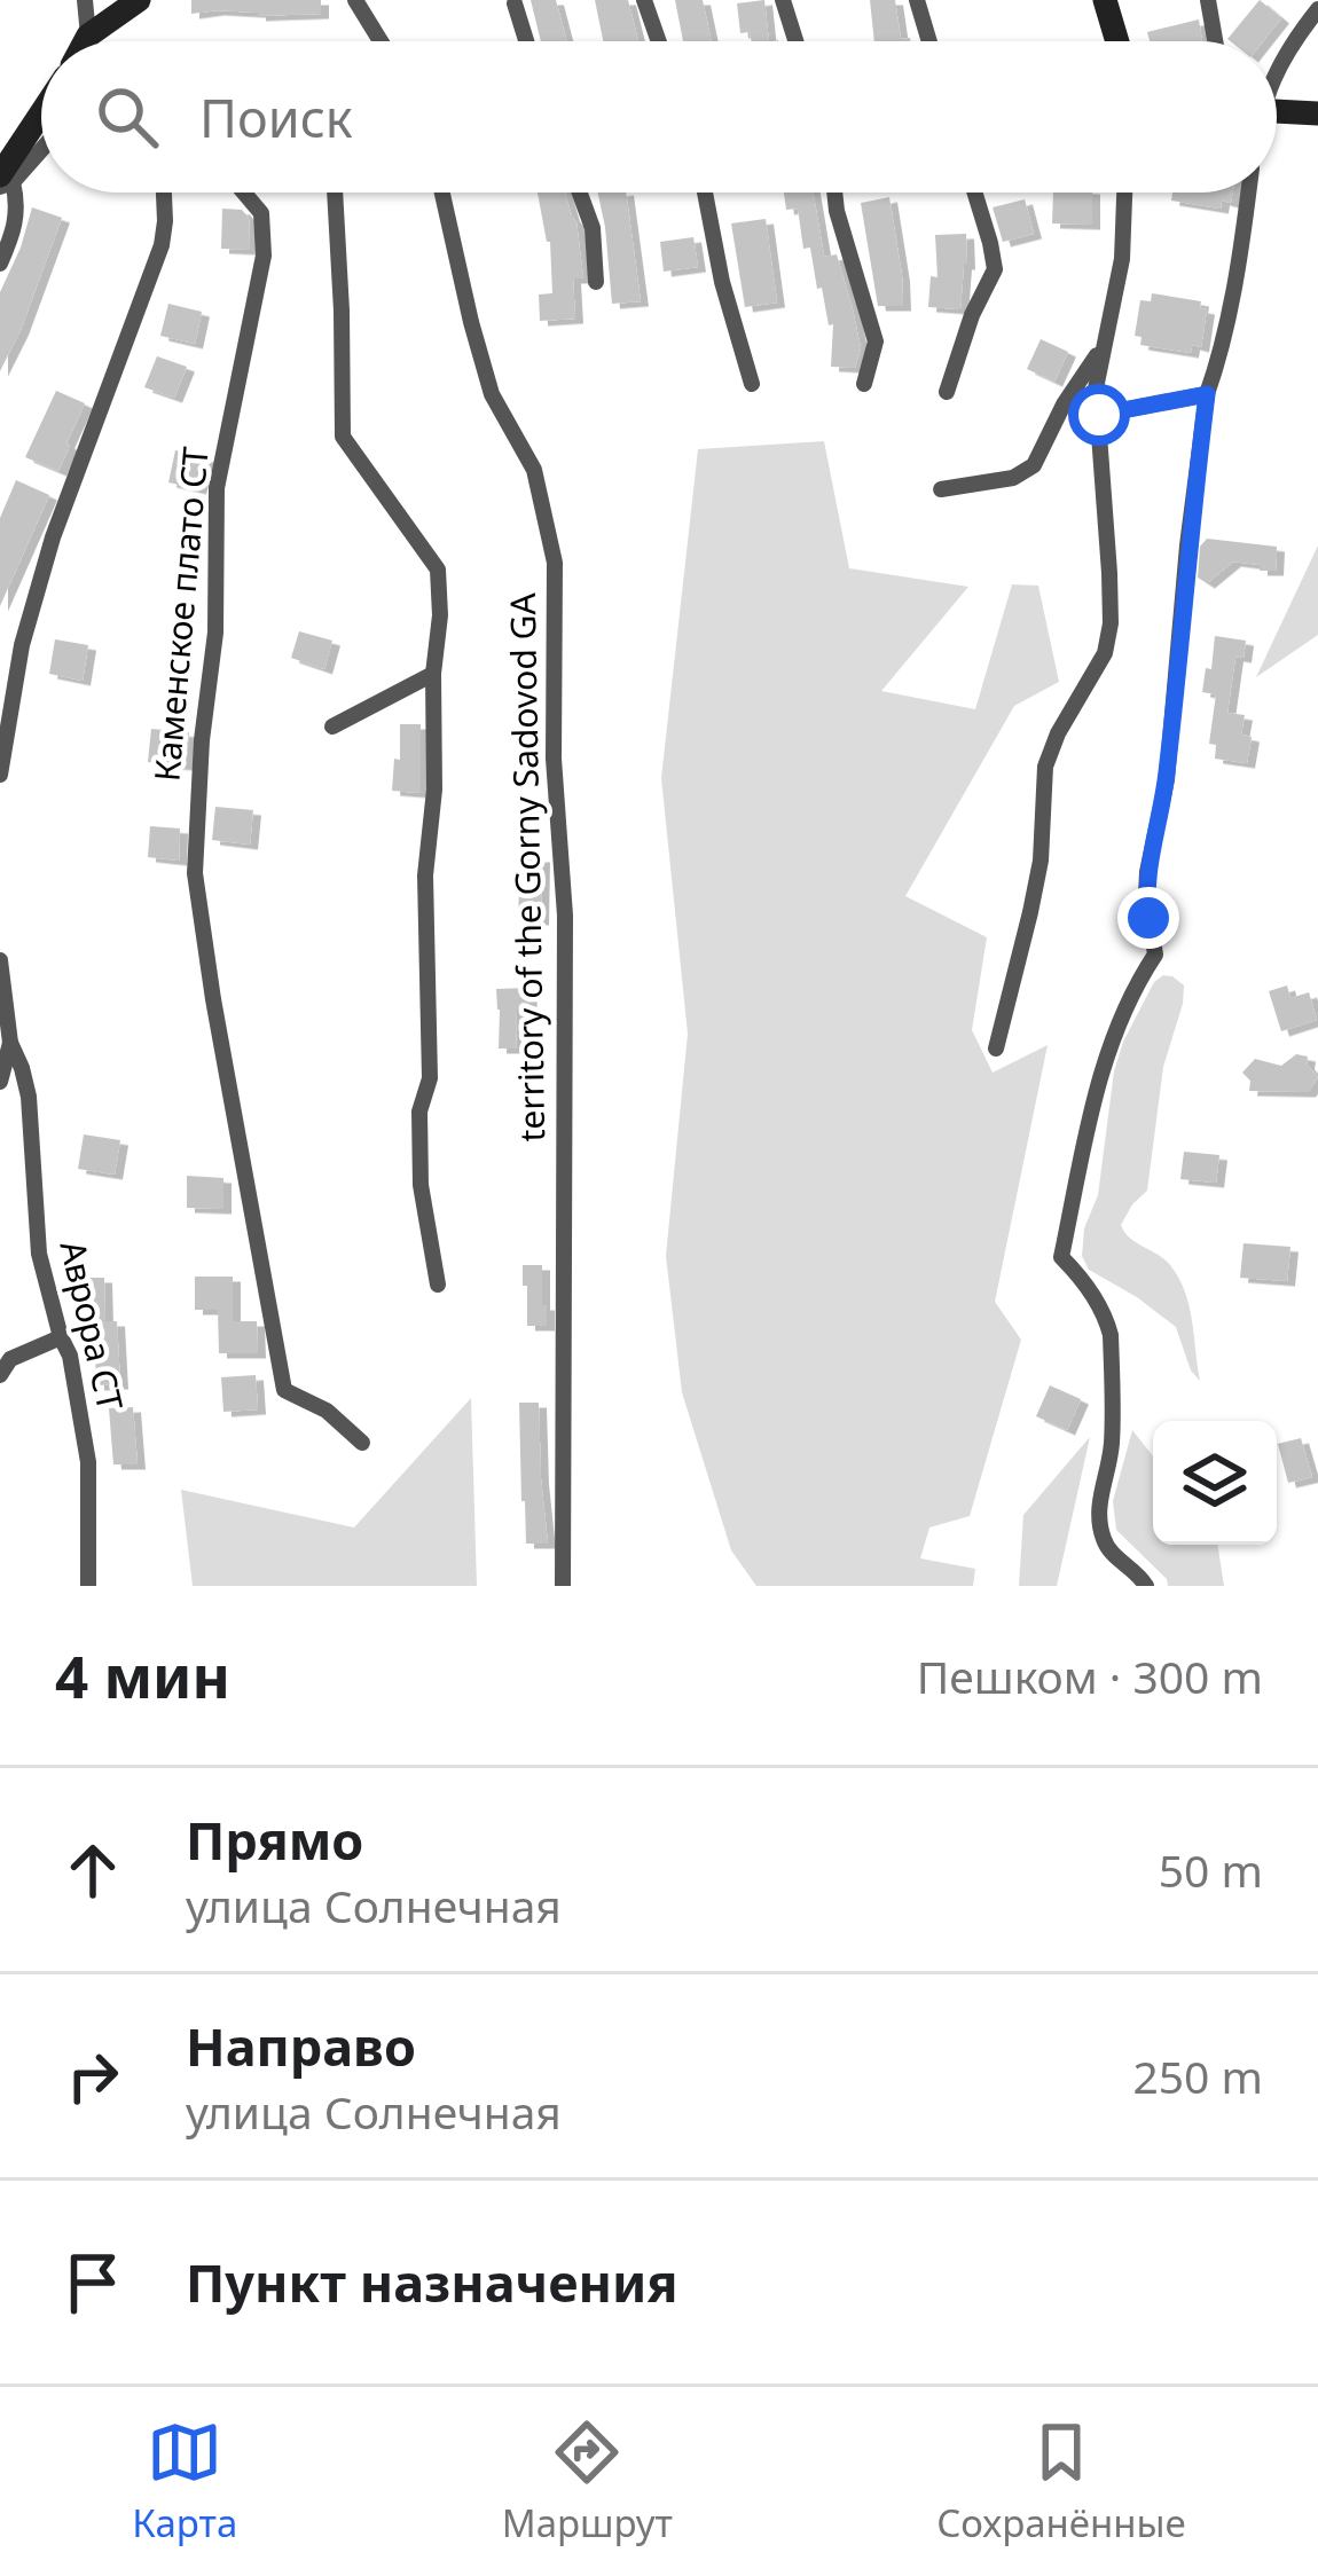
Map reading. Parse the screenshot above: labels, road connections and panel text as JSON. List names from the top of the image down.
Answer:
{
  "streets": {
    "street": ["Каменское плато СТ", "territory of the Gorny Sadovod GA", "Аврора СТ"]
  },
  "page": {
    "search": "Поиск",
    "heading": ["4 мин", "Пешком · 300 m"],
    "list": [
      ["Прямо", "улица Солнечная", "50 m"],
      ["Направо", "улица Солнечная", "250 m"],
      "Пункт назначения"
    ],
    "nav": ["Карта", "Маршрут", "Сохранённые"]
  }
}
